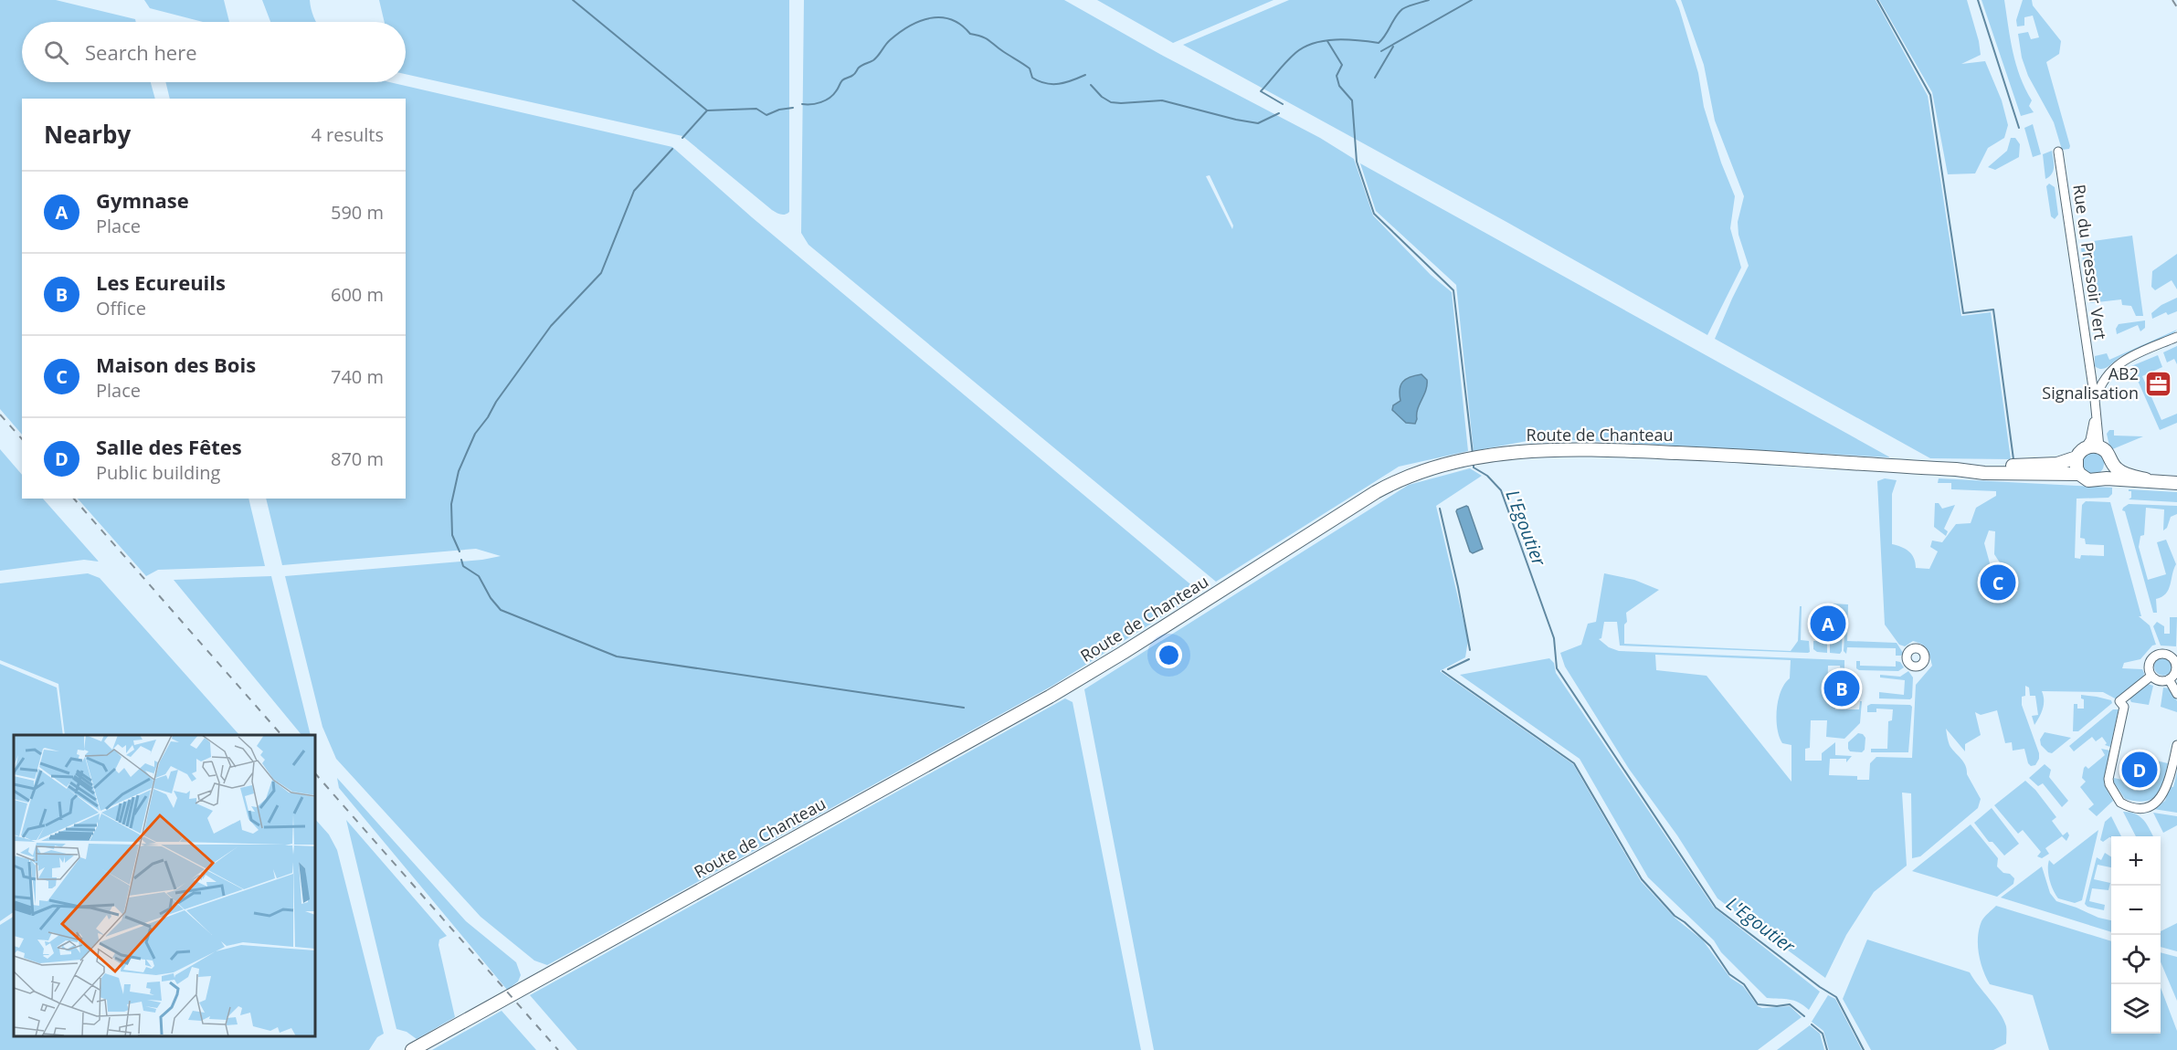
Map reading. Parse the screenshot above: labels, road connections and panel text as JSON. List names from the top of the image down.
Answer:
{
  "streets": {
    "main road": ["Route de Chanteau"],
    "street": ["Rue du Pressoir Vert"]
  },
  "crossings": [
    ["Rue du Pressoir Vert", "Route de Chanteau"]
  ],
  "water": ["L'Egoutier"],
  "places": {
    "office": ["AB2 Signalisation"]
  },
  "page": {
    "search": "Search here",
    "heading": ["Nearby", "4 results"],
    "list": [
      {
        "mark": "A",
        "name": "Gymnase",
        "note": "Place",
        "value": "590 m"
      },
      {
        "mark": "B",
        "name": "Les Ecureuils",
        "note": "Office",
        "value": "600 m"
      },
      {
        "mark": "C",
        "name": "Maison des Bois",
        "note": "Place",
        "value": "740 m"
      },
      {
        "mark": "D",
        "name": "Salle des Fêtes",
        "note": "Public building",
        "value": "870 m"
      }
    ],
    "pins": [
      "C",
      "A",
      "B",
      "D"
    ],
    "map_buttons": ["+", "−"]
  }
}
